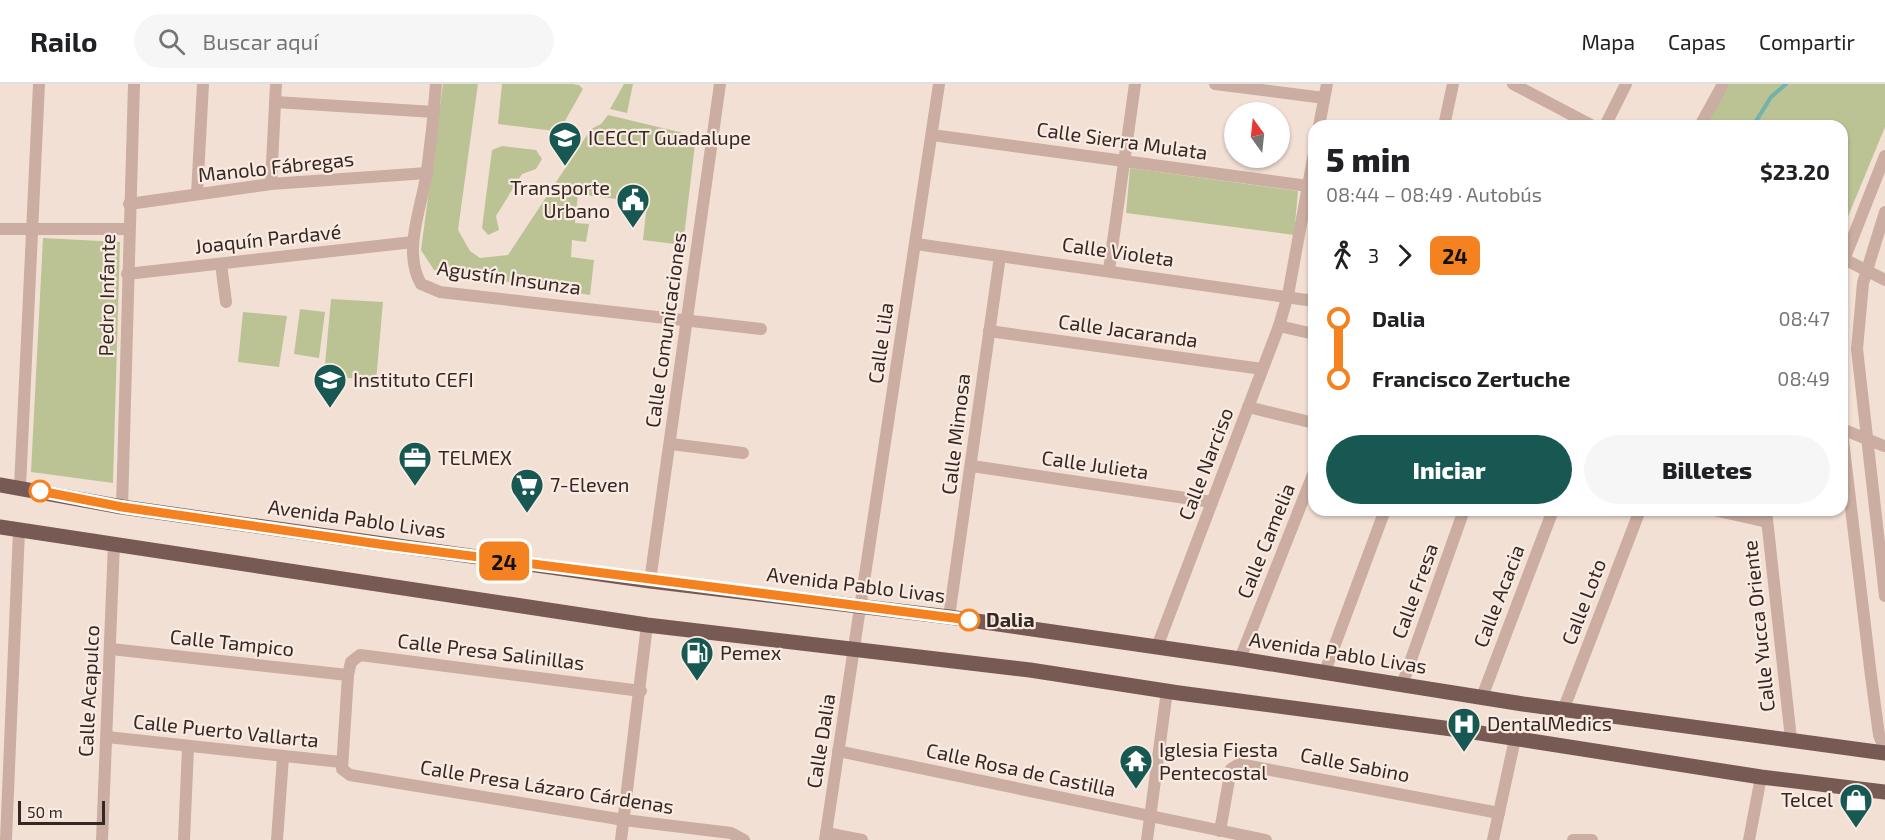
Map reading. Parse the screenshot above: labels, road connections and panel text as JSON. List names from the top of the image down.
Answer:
{
  "streets": {
    "main road": ["Avenida Pablo Livas"],
    "street": [
      "Calle Sierra Mulata",
      "Manolo Fábregas",
      "Joaquín Pardavé",
      "Calle Violeta",
      "Agustín Insunza",
      "Pedro Infante",
      "Calle Comunicaciones",
      "Calle Jacaranda",
      "Calle Lila",
      "Calle Mimosa",
      "Calle Narciso",
      "Calle Julieta",
      "Calle Camelia",
      "Calle Fresa",
      "Calle Acacia",
      "Calle Loto",
      "Calle Yucca Oriente",
      "Calle Tampico",
      "Calle Presa Salinillas",
      "Calle Acapulco",
      "Calle Puerto Vallarta",
      "Calle Dalia",
      "Calle Sabino",
      "Calle Rosa de Castilla",
      "Calle Presa Lázaro Cárdenas"
    ]
  },
  "crossings": [
    ["Calle Sierra Mulata", "Calle Lila"],
    ["Calle Sierra Mulata", "Calle Narciso"],
    ["Manolo Fábregas", "Agustín Insunza"],
    ["Manolo Fábregas", "Pedro Infante"],
    ["Joaquín Pardavé", "Agustín Insunza"],
    ["Joaquín Pardavé", "Pedro Infante"],
    ["Calle Violeta", "Calle Lila"],
    ["Calle Violeta", "Calle Mimosa"],
    ["Calle Violeta", "Calle Narciso"],
    ["Agustín Insunza", "Calle Comunicaciones"],
    ["Pedro Infante", "Avenida Pablo Livas"],
    ["Calle Comunicaciones", "Avenida Pablo Livas"],
    ["Calle Jacaranda", "Calle Mimosa"],
    ["Calle Jacaranda", "Calle Narciso"],
    ["Calle Lila", "Avenida Pablo Livas"],
    ["Calle Lila", "Calle Dalia"],
    ["Calle Mimosa", "Calle Julieta"],
    ["Calle Mimosa", "Avenida Pablo Livas"],
    ["Calle Narciso", "Calle Julieta"],
    ["Calle Narciso", "Avenida Pablo Livas"],
    ["Avenida Pablo Livas", "Calle Camelia"],
    ["Avenida Pablo Livas", "Calle Fresa"],
    ["Avenida Pablo Livas", "Calle Acacia"],
    ["Avenida Pablo Livas", "Calle Loto"],
    ["Avenida Pablo Livas", "Calle Yucca Oriente"],
    ["Calle Tampico", "Calle Presa Salinillas"],
    ["Calle Tampico", "Calle Acapulco"],
    ["Calle Acapulco", "Calle Puerto Vallarta"],
    ["Calle Puerto Vallarta", "Calle Presa Lázaro Cárdenas"],
    ["Calle Dalia", "Calle Rosa de Castilla"],
    ["Calle Sabino", "Calle Rosa de Castilla"]
  ],
  "places": {
    "school or university": ["ICECCT Guadalupe", "Instituto CEFI"],
    "public building": ["Transporte Urbano"],
    "office": ["TELMEX"],
    "supermarket": ["7-Eleven"],
    "other": ["Dalia"],
    "fuel station": ["Pemex"],
    "hospital": ["DentalMedics"],
    "temple": ["Iglesia Fiesta Pentecostal"],
    "shop": ["Telcel"]
  },
  "lines": ["bus line 24"],
  "scale_bar": "50 m",
  "north": "top",
  "page": {
    "header": "Railo",
    "search": "Buscar aquí",
    "nav": ["Mapa", "Capas", "Compartir"],
    "on_map": "24",
    "heading": ["5 min", "08:44 – 08:49 · Autobús", "$23.20"],
    "legs": ["3", "24"],
    "list": [
      {
        "name": "Dalia",
        "value": "08:47"
      },
      {
        "name": "Francisco Zertuche",
        "value": "08:49"
      }
    ],
    "buttons": ["Iniciar", "Billetes"],
    "scale": "50 m"
  }
}
